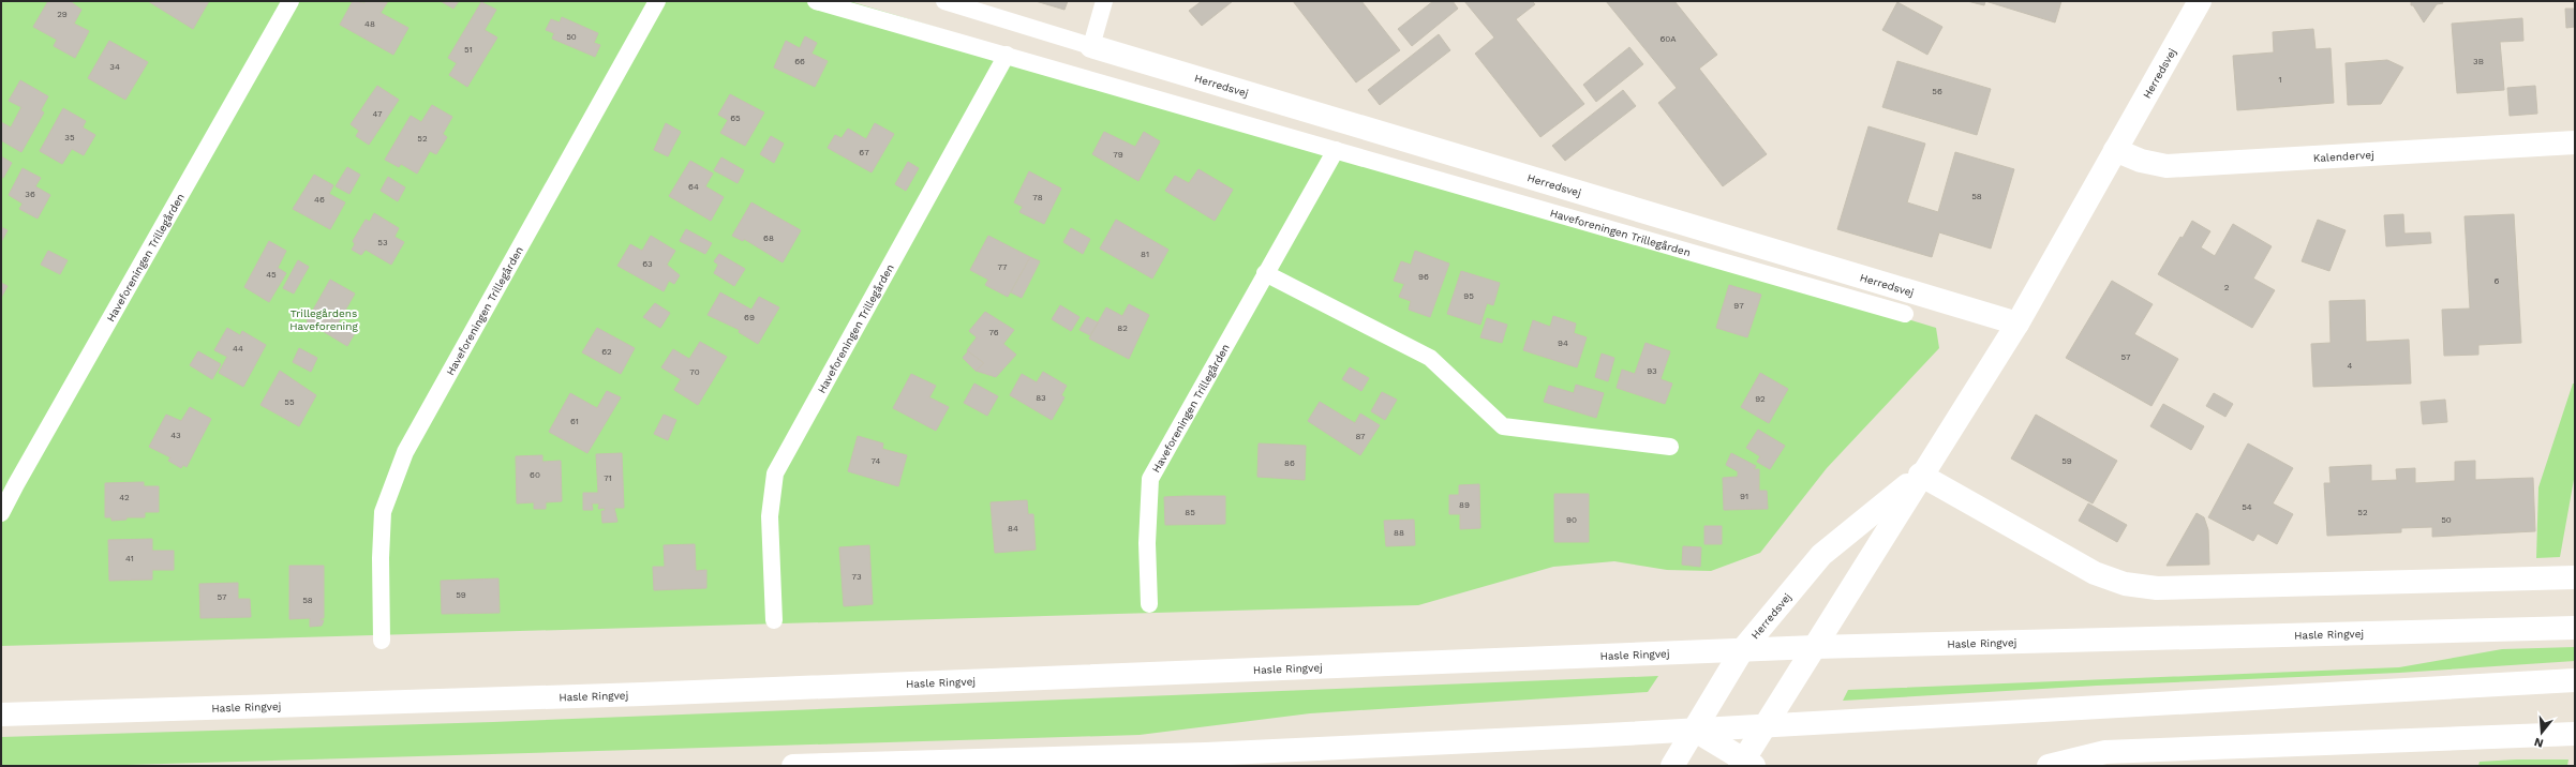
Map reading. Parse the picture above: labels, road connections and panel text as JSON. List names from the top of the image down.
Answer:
{
  "streets": {
    "main road": ["Herredsvej", "Kalendervej", "Hasle Ringvej"],
    "lane": ["Haveforeningen Trillegården"]
  },
  "crossings": [
    ["Herredsvej", "Kalendervej"],
    ["Herredsvej", "Hasle Ringvej"]
  ],
  "parks": ["Trillegårdens Haveforening"],
  "house_numbers": [
    "29",
    "48",
    "50",
    "60A",
    "51",
    "66",
    "3B",
    "34",
    "1",
    "56",
    "47",
    "65",
    "35",
    "52",
    "67",
    "79",
    "64",
    "36",
    "58",
    "78",
    "46",
    "68",
    "53",
    "81",
    "63",
    "77",
    "45",
    "96",
    "6",
    "2",
    "95",
    "97",
    "69",
    "82",
    "76",
    "94",
    "44",
    "62",
    "57",
    "4",
    "93",
    "70",
    "83",
    "92",
    "55",
    "61",
    "43",
    "87",
    "74",
    "59",
    "86",
    "60",
    "71",
    "91",
    "42",
    "89",
    "54",
    "85",
    "52",
    "90",
    "50",
    "84",
    "88",
    "41",
    "73",
    "59",
    "57",
    "58"
  ],
  "north": "bottom"
}
